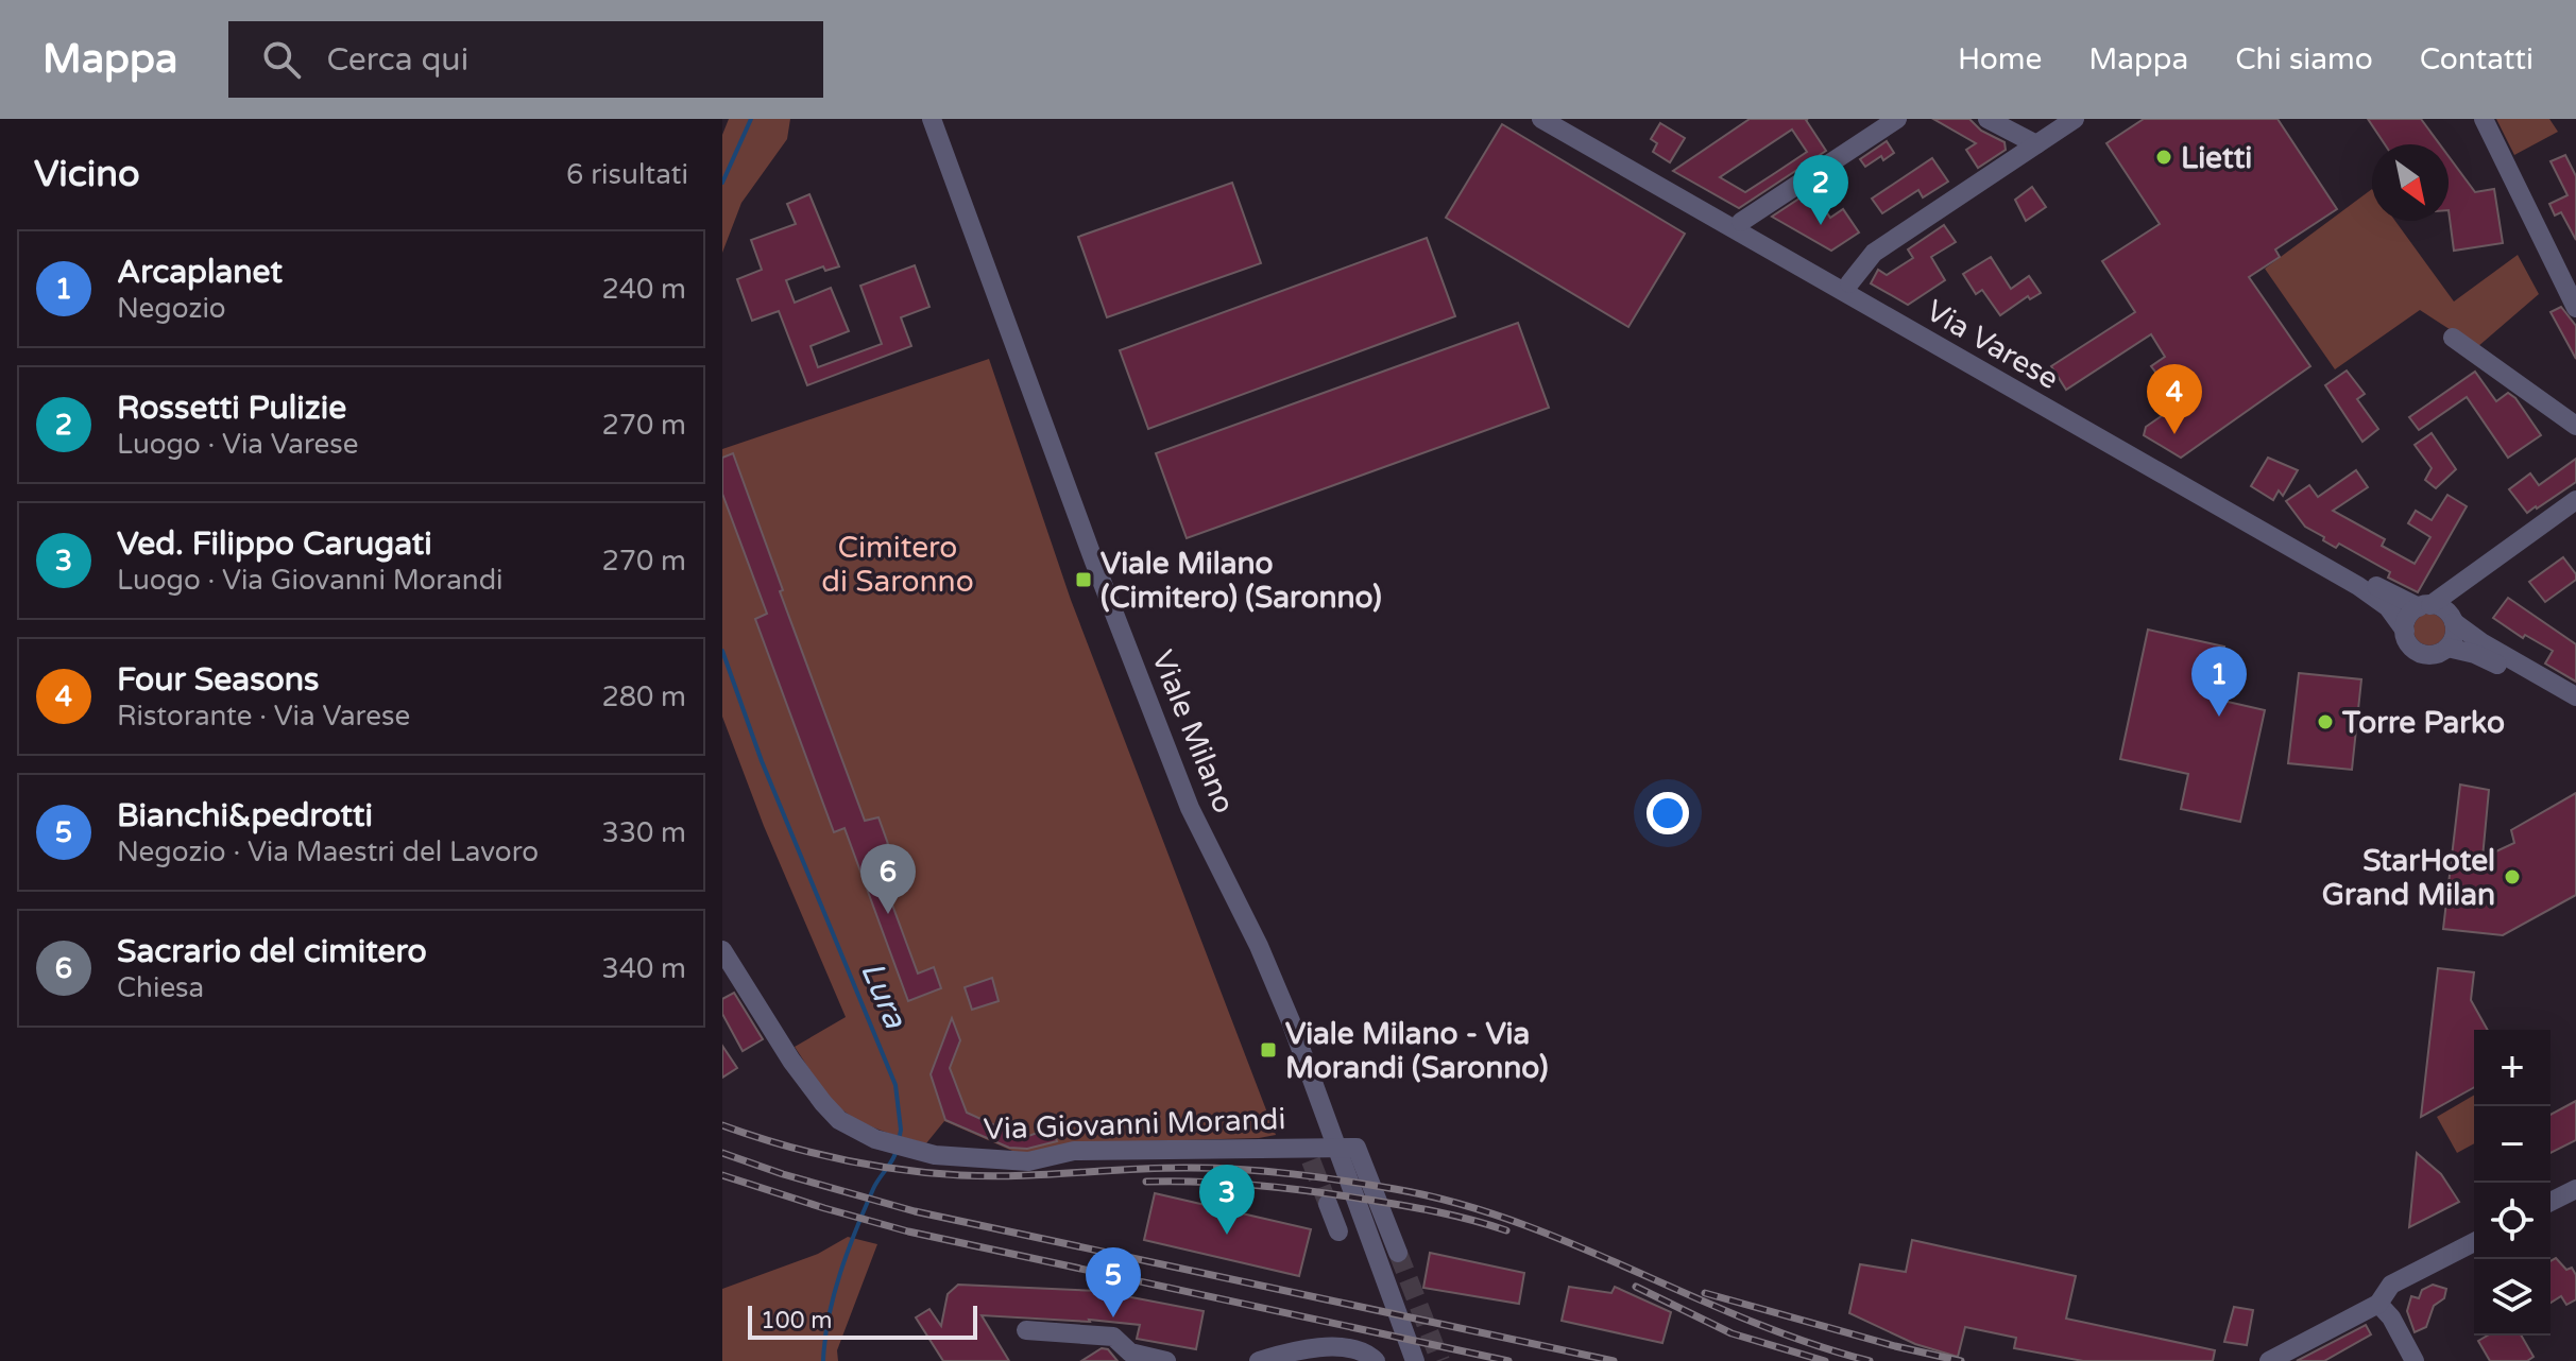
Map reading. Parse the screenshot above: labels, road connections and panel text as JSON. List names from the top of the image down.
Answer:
{
  "streets": {
    "street": ["Via Varese", "Viale Milano", "Via Giovanni Morandi"]
  },
  "crossings": [
    ["Viale Milano", "Via Giovanni Morandi"]
  ],
  "water": ["Lura"],
  "parks": ["Cimitero di Saronno"],
  "places": {
    "other": ["Lietti", "Torre Parko", "StarHotel Grand Milan"],
    "transit": ["Viale Milano (Cimitero) (Saronno)", "Viale Milano - Via Morandi (Saronno)"]
  },
  "scale_bar": "100 m",
  "north": "bottom right",
  "page": {
    "header": "Mappa",
    "search": "Cerca qui",
    "nav": [
      "Home",
      "Mappa",
      "Chi siamo",
      "Contatti"
    ],
    "heading": ["Vicino", "6 risultati"],
    "pins": [
      "2",
      "4",
      "1",
      "6",
      "3",
      "5"
    ],
    "list": [
      {
        "mark": "1",
        "name": "Arcaplanet",
        "note": "Negozio",
        "value": "240 m"
      },
      {
        "mark": "2",
        "name": "Rossetti Pulizie",
        "note": "Luogo · Via Varese",
        "value": "270 m"
      },
      {
        "mark": "3",
        "name": "Ved. Filippo Carugati",
        "note": "Luogo · Via Giovanni Morandi",
        "value": "270 m"
      },
      {
        "mark": "4",
        "name": "Four Seasons",
        "note": "Ristorante · Via Varese",
        "value": "280 m"
      },
      {
        "mark": "5",
        "name": "Bianchi&pedrotti",
        "note": "Negozio · Via Maestri del Lavoro",
        "value": "330 m"
      },
      {
        "mark": "6",
        "name": "Sacrario del cimitero",
        "note": "Chiesa",
        "value": "340 m"
      }
    ],
    "map_buttons": ["+", "−"],
    "scale": "100 m"
  }
}
